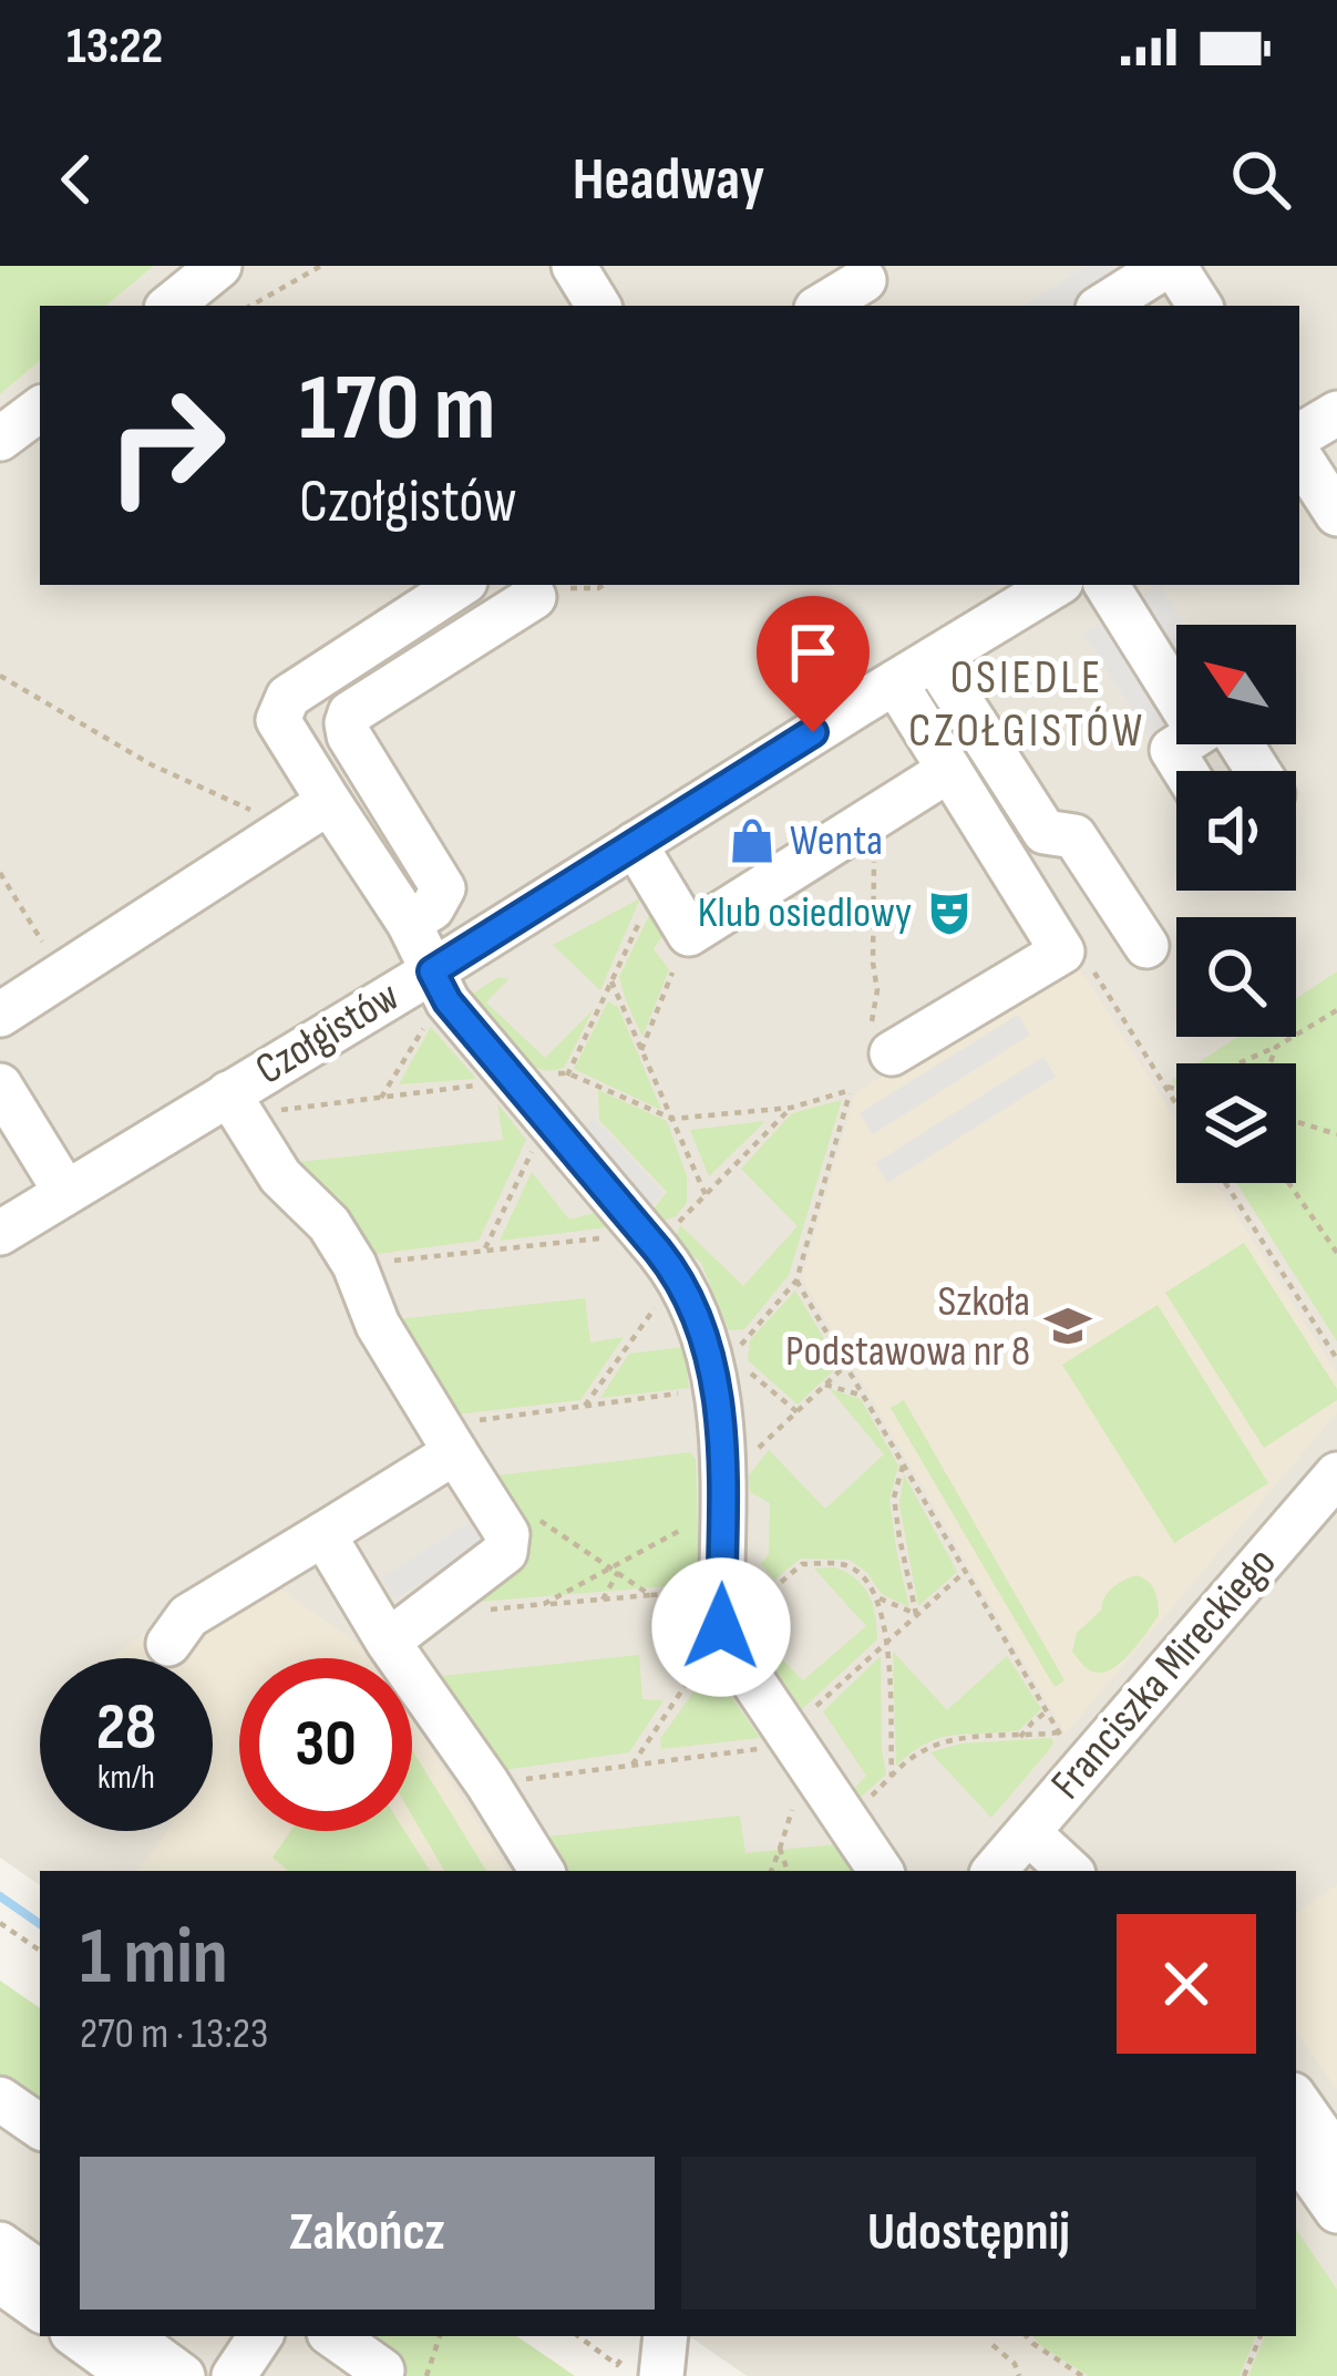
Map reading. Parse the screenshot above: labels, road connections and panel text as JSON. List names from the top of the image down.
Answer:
{
  "streets": {
    "street": ["Czołgistów", "Franciszka Mireckiego"]
  },
  "districts": ["OSIEDLE CZOŁGISTÓW"],
  "places": {
    "shop": ["Wenta"],
    "theatre": ["Klub osiedlowy"],
    "school or university": ["Szkoła Podstawowa nr 8"]
  },
  "north": "top left",
  "page": {
    "status": "13:22",
    "header": "Headway",
    "turn": ["170 m", "Czołgistów"],
    "speed": "28 km/h",
    "limit": "30",
    "heading": ["1 min", "270 m · 13:23"],
    "buttons": ["Zakończ", "Udostępnij"]
  }
}
